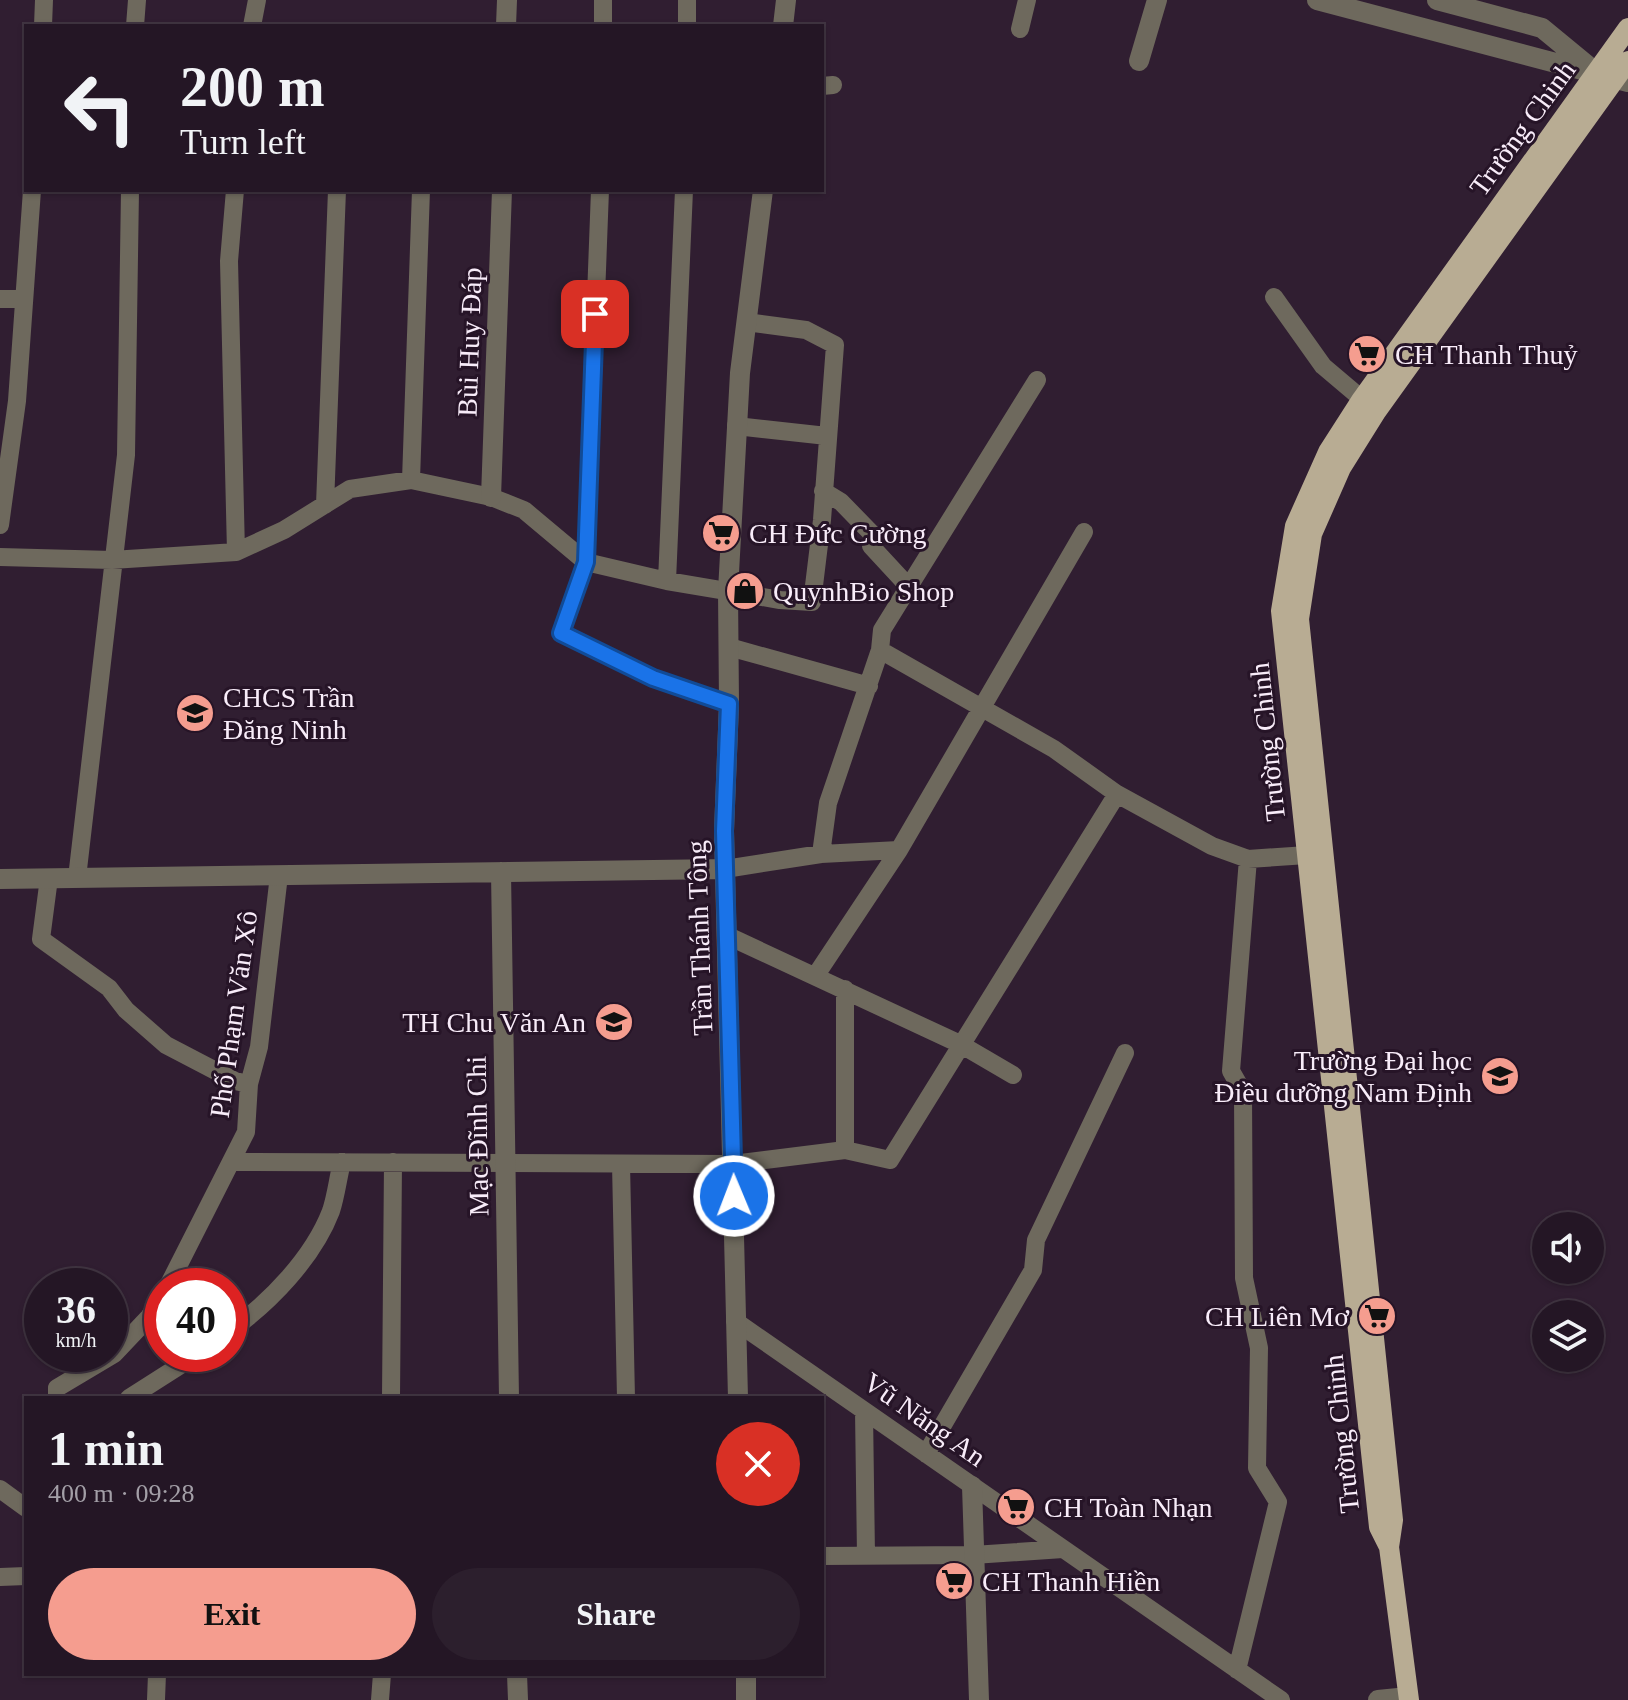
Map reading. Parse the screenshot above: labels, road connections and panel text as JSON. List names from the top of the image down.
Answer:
{
  "streets": {
    "main road": ["Trường Chinh"],
    "street": [
      "Bùi Huy Đáp",
      "Trần Thánh Tông",
      "Phố Phạm Văn Xô",
      "Mạc Đĩnh Chi",
      "Vũ Năng An"
    ]
  },
  "crossings": [
    ["Trần Thánh Tông", "Vũ Năng An"]
  ],
  "places": {
    "supermarket": [
      "CH Thanh Thuỷ",
      "CH Đức Cường",
      "CH Liên Mơ",
      "CH Toàn Nhạn",
      "CH Thanh Hiền"
    ],
    "shop": ["QuynhBio Shop"],
    "school or university": ["CHCS Trần Đăng Ninh", "TH Chu Văn An", "Trường Đại học Điều dưỡng Nam Định"]
  },
  "page": {
    "turn": ["200 m", "Turn left"],
    "speed": "36 km/h",
    "limit": "40",
    "heading": ["1 min", "400 m · 09:28"],
    "buttons": ["Exit", "Share"]
  }
}
